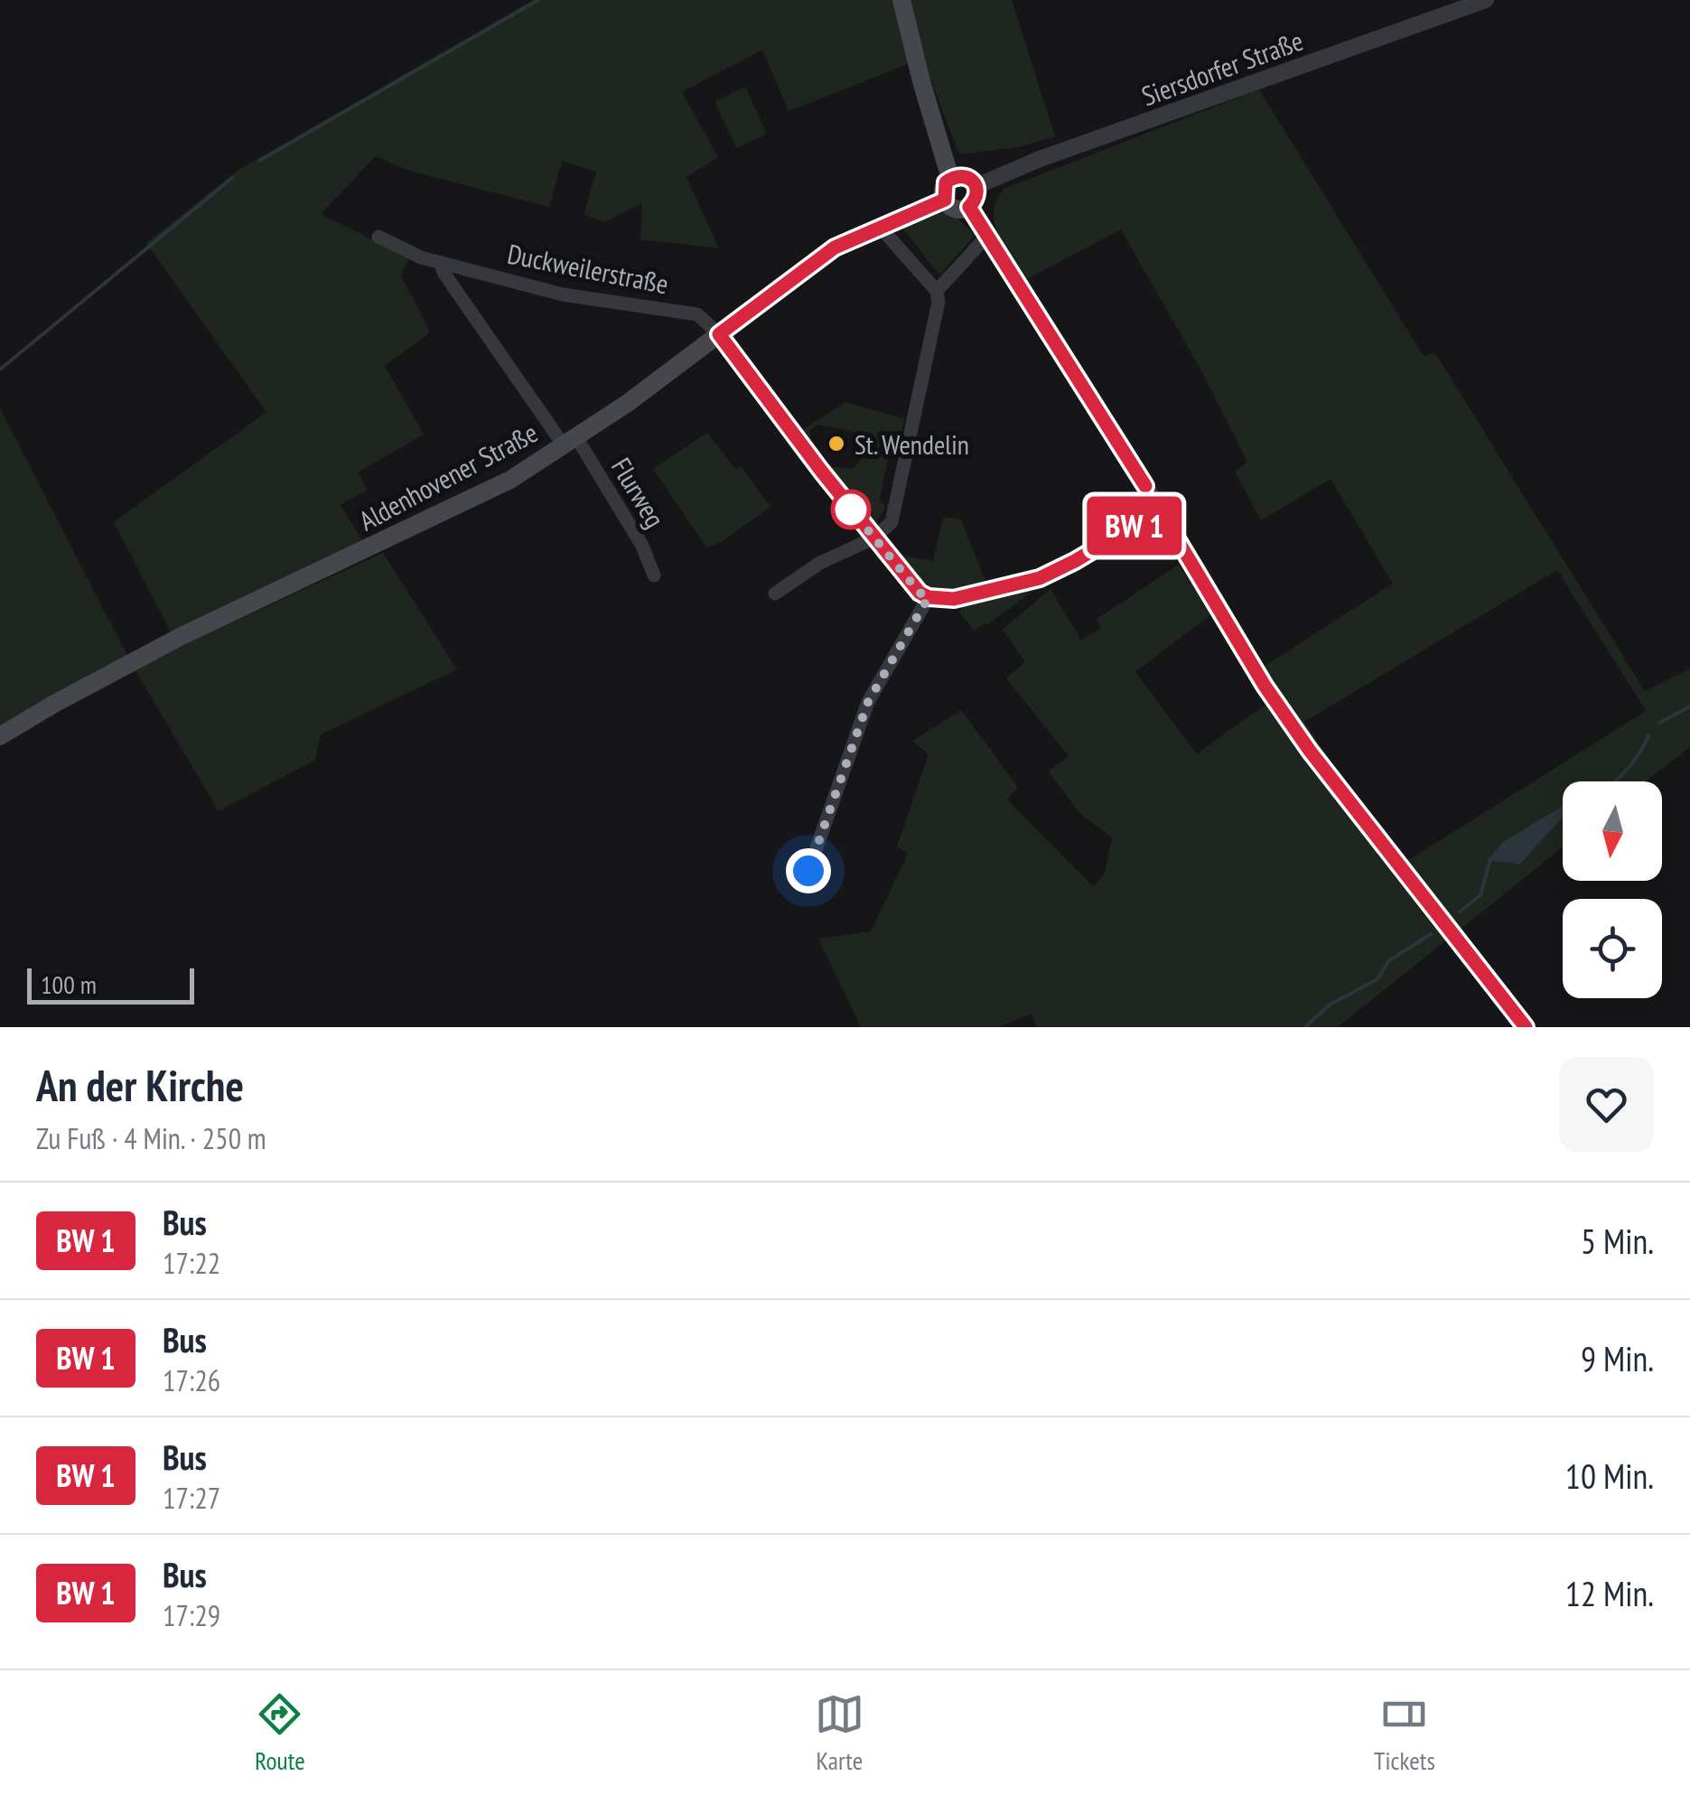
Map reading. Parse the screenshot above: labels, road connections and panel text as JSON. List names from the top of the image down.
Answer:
{
  "streets": {
    "main road": ["Aldenhovener Straße"],
    "street": ["Siersdorfer Straße", "Duckweilerstraße", "Flurweg"]
  },
  "crossings": [
    ["Siersdorfer Straße", "Aldenhovener Straße"],
    ["Duckweilerstraße", "Aldenhovener Straße"],
    ["Aldenhovener Straße", "Flurweg"]
  ],
  "places": ["St. Wendelin"],
  "scale_bar": "100 m",
  "north": "bottom",
  "page": {
    "on_map": "BW 1",
    "scale": "100 m",
    "heading": ["An der Kirche", "Zu Fuß · 4 Min. · 250 m"],
    "list": [
      {
        "mark": "BW 1",
        "name": "Bus",
        "note": "17:22",
        "value": "5 Min."
      },
      {
        "mark": "BW 1",
        "name": "Bus",
        "note": "17:26",
        "value": "9 Min."
      },
      {
        "mark": "BW 1",
        "name": "Bus",
        "note": "17:27",
        "value": "10 Min."
      },
      {
        "mark": "BW 1",
        "name": "Bus",
        "note": "17:29",
        "value": "12 Min."
      }
    ],
    "tabs": ["Route", "Karte", "Tickets"]
  }
}
